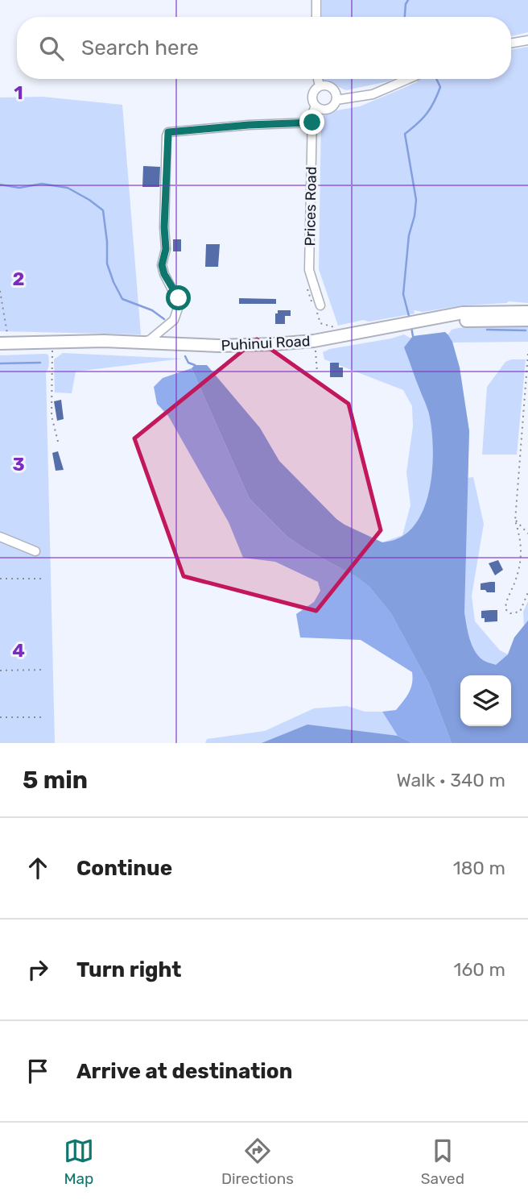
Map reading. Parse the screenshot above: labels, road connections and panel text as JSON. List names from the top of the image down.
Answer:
{
  "streets": {
    "highway": ["Puhinui Road"],
    "street": ["Prices Road"]
  },
  "page": {
    "search": "Search here",
    "heading": ["5 min", "Walk · 340 m"],
    "list": [
      ["Continue", "180 m"],
      ["Turn right", "160 m"],
      "Arrive at destination"
    ],
    "nav": ["Map", "Directions", "Saved"]
  },
  "grid": {
    "rows": [
      "1",
      "2",
      "3",
      "4"
    ]
  }
}
